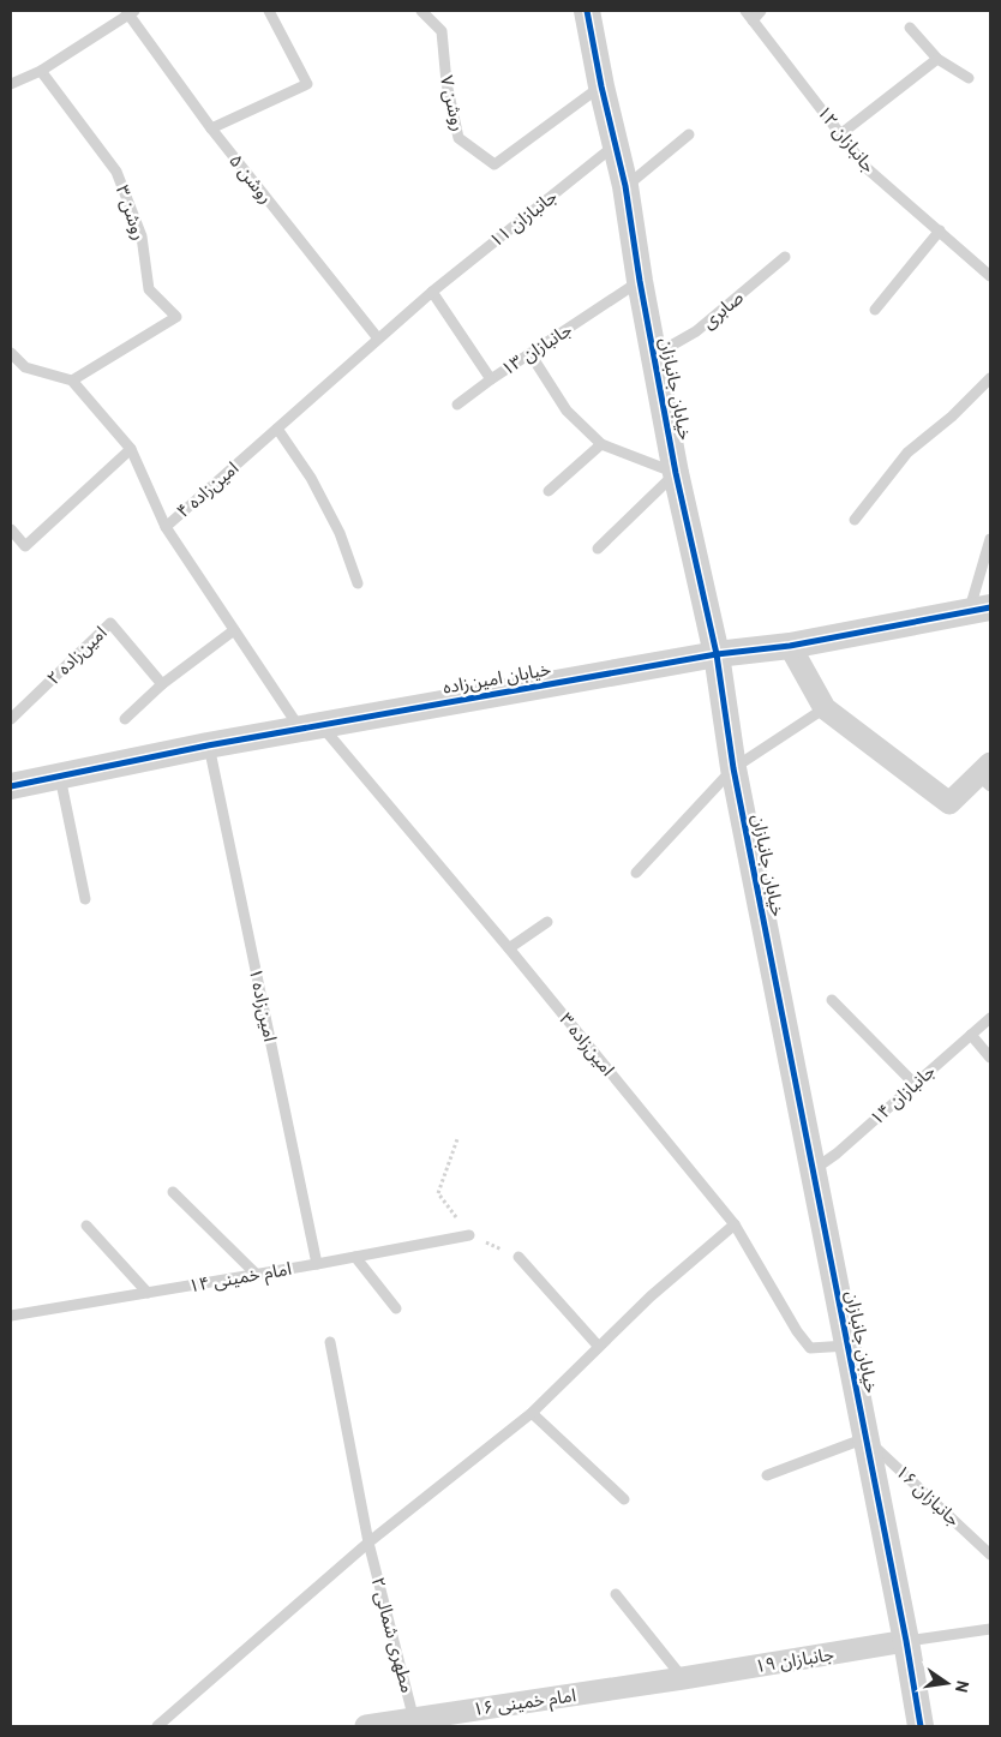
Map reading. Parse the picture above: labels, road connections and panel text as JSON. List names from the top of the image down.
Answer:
{
  "streets": {
    "street": [
      "خیابان جانبازان",
      "خیابان امین‌زاده",
      "جانبازان ۱۹",
      "امام خمینی ۱۶"
    ],
    "lane": [
      "روشن ۷",
      "جانبازان ۱۲",
      "روشن ۵",
      "روشن ۳",
      "جانبازان ۱۱",
      "صابری",
      "جانبازان ۱۳",
      "امین‌زاده ۴",
      "امین‌زاده ۲",
      "امین‌زاده ۱",
      "امین‌زاده ۳",
      "جانبازان ۱۴",
      "امام خمینی ۱۴",
      "جانبازان ۱۶",
      "مطهری شمالی ۲"
    ]
  },
  "crossings": [
    ["روشن ۷", "خیابان جانبازان"],
    ["روشن ۵", "امین‌زاده ۴"],
    ["جانبازان ۱۱", "جانبازان ۱۳"],
    ["جانبازان ۱۱", "خیابان جانبازان"],
    ["جانبازان ۱۱", "امین‌زاده ۴"],
    ["صابری", "خیابان جانبازان"],
    ["جانبازان ۱۳", "خیابان جانبازان"],
    ["جانبازان ۱۳", "امین‌زاده ۴"],
    ["خیابان جانبازان", "خیابان امین‌زاده"],
    ["خیابان جانبازان", "امین‌زاده ۳"],
    ["خیابان جانبازان", "جانبازان ۱۴"],
    ["خیابان جانبازان", "جانبازان ۱۶"],
    ["خیابان جانبازان", "جانبازان ۱۹"],
    ["امین‌زاده ۴", "خیابان امین‌زاده"],
    ["امین‌زاده ۴", "امین‌زاده ۳"],
    ["خیابان امین‌زاده", "امین‌زاده ۱"],
    ["خیابان امین‌زاده", "امین‌زاده ۳"],
    ["امین‌زاده ۱", "امام خمینی ۱۴"],
    ["مطهری شمالی ۲", "امام خمینی ۱۶"],
    ["جانبازان ۱۹", "امام خمینی ۱۶"]
  ],
  "north": "right"
}
